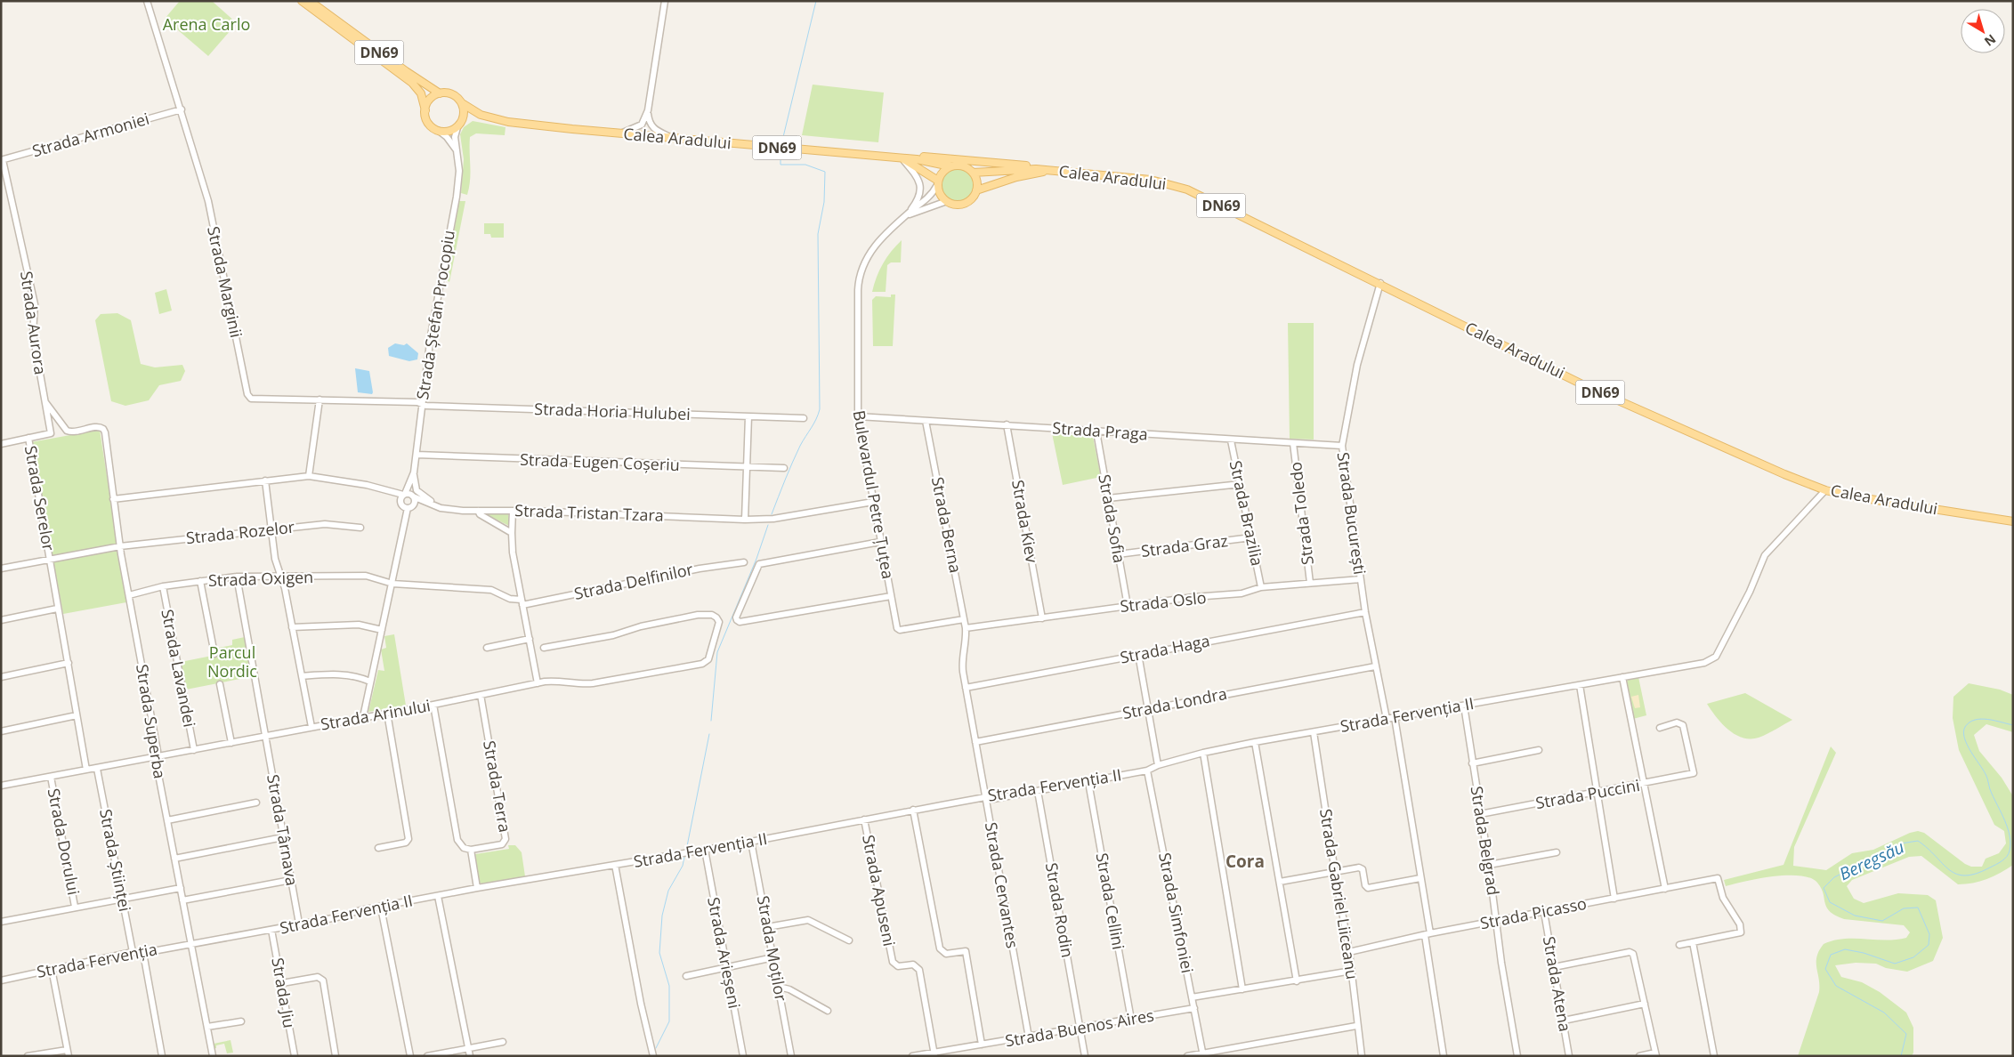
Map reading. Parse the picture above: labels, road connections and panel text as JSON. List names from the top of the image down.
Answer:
{
  "streets": {
    "main road": ["DN69", "Calea Aradului"],
    "street": [
      "Strada Armoniei",
      "Strada Marginii",
      "Strada Ștefan Procopiu",
      "Strada Aurora",
      "Strada Horia Hulubei",
      "Strada Praga",
      "Strada Eugen Coșeriu",
      "Bulevardul Petre Țuțea",
      "Strada Serelor",
      "Strada Tristan Tzara",
      "Strada Brazilia",
      "Strada Toledo",
      "Strada București",
      "Strada Sofia",
      "Strada Kiev",
      "Strada Berna",
      "Strada Rozelor",
      "Strada Graz",
      "Strada Oxigen",
      "Strada Delfinilor",
      "Strada Oslo",
      "Strada Haga",
      "Strada Lavandei",
      "Strada Londra",
      "Strada Arinului",
      "Strada Fervenția II",
      "Strada Superba",
      "Strada Terra",
      "Strada Puccini",
      "Strada Târnava",
      "Strada Belgrad",
      "Strada Dorului",
      "Strada Științei",
      "Strada Cervantes",
      "Strada Apuseni",
      "Strada Gabriel Liiceanu",
      "Strada Cellini",
      "Strada Rodin",
      "Strada Simfoniei",
      "Strada Picasso",
      "Strada Moților",
      "Strada Arieșeni",
      "Strada Fervenția",
      "Strada Atena",
      "Strada Jiu",
      "Strada Buenos Aires"
    ]
  },
  "crossings": [
    ["DN69", "Calea Aradului"],
    ["DN69", "Strada Ștefan Procopiu"],
    ["DN69", "Bulevardul Petre Țuțea"],
    ["Strada Armoniei", "Strada Marginii"],
    ["Strada Armoniei", "Strada Aurora"],
    ["Calea Aradului", "Strada Ștefan Procopiu"],
    ["Calea Aradului", "Bulevardul Petre Țuțea"],
    ["Calea Aradului", "Strada București"],
    ["Calea Aradului", "Strada Fervenția II"],
    ["Strada Marginii", "Strada Ștefan Procopiu"],
    ["Strada Marginii", "Strada Horia Hulubei"],
    ["Strada Ștefan Procopiu", "Strada Horia Hulubei"],
    ["Strada Ștefan Procopiu", "Strada Eugen Coșeriu"],
    ["Strada Ștefan Procopiu", "Strada Tristan Tzara"],
    ["Strada Aurora", "Strada Serelor"],
    ["Strada Aurora", "Strada Superba"],
    ["Strada Praga", "Bulevardul Petre Țuțea"],
    ["Strada Praga", "Strada Brazilia"],
    ["Strada Praga", "Strada Toledo"],
    ["Strada Praga", "Strada București"],
    ["Strada Praga", "Strada Sofia"],
    ["Strada Praga", "Strada Kiev"],
    ["Strada Praga", "Strada Berna"],
    ["Bulevardul Petre Țuțea", "Strada Tristan Tzara"],
    ["Bulevardul Petre Țuțea", "Strada Berna"],
    ["Strada Serelor", "Strada Rozelor"],
    ["Strada Brazilia", "Strada Graz"],
    ["Strada Brazilia", "Strada Oslo"],
    ["Strada Toledo", "Strada Oslo"],
    ["Strada București", "Strada Oslo"],
    ["Strada București", "Strada Haga"],
    ["Strada București", "Strada Londra"],
    ["Strada București", "Strada Fervenția II"],
    ["Strada Sofia", "Strada Graz"],
    ["Strada Sofia", "Strada Oslo"],
    ["Strada Kiev", "Strada Oslo"],
    ["Strada Berna", "Strada Oslo"],
    ["Strada Berna", "Strada Cervantes"],
    ["Strada Rozelor", "Strada Superba"],
    ["Strada Oxigen", "Strada Delfinilor"],
    ["Strada Oxigen", "Strada Lavandei"],
    ["Strada Oxigen", "Strada Superba"],
    ["Strada Oxigen", "Strada Târnava"],
    ["Strada Oslo", "Strada Cervantes"],
    ["Strada Haga", "Strada Cervantes"],
    ["Strada Lavandei", "Strada Arinului"],
    ["Strada Londra", "Strada Cervantes"],
    ["Strada Arinului", "Strada Superba"],
    ["Strada Arinului", "Strada Terra"],
    ["Strada Arinului", "Strada Târnava"],
    ["Strada Arinului", "Strada Dorului"],
    ["Strada Arinului", "Strada Științei"],
    ["Strada Fervenția II", "Strada Superba"],
    ["Strada Fervenția II", "Strada Târnava"],
    ["Strada Fervenția II", "Strada Belgrad"],
    ["Strada Fervenția II", "Strada Cervantes"],
    ["Strada Fervenția II", "Strada Apuseni"],
    ["Strada Fervenția II", "Strada Gabriel Liiceanu"],
    ["Strada Fervenția II", "Strada Cellini"],
    ["Strada Fervenția II", "Strada Rodin"],
    ["Strada Fervenția II", "Strada Simfoniei"],
    ["Strada Fervenția II", "Strada Moților"],
    ["Strada Fervenția II", "Strada Arieșeni"],
    ["Strada Fervenția II", "Strada Fervenția"],
    ["Strada Fervenția II", "Strada Jiu"],
    ["Strada Superba", "Strada Fervenția"],
    ["Strada Puccini", "Strada Belgrad"],
    ["Strada Belgrad", "Strada Picasso"],
    ["Strada Științei", "Strada Fervenția"],
    ["Strada Cervantes", "Strada Buenos Aires"],
    ["Strada Apuseni", "Strada Buenos Aires"],
    ["Strada Gabriel Liiceanu", "Strada Picasso"],
    ["Strada Cellini", "Strada Buenos Aires"],
    ["Strada Rodin", "Strada Buenos Aires"],
    ["Strada Simfoniei", "Strada Buenos Aires"],
    ["Strada Picasso", "Strada Atena"]
  ],
  "districts": ["Cora"],
  "water": ["Beregsău"],
  "parks": ["Arena Carlo", "Parcul Nordic"],
  "north": "bottom right"
}
